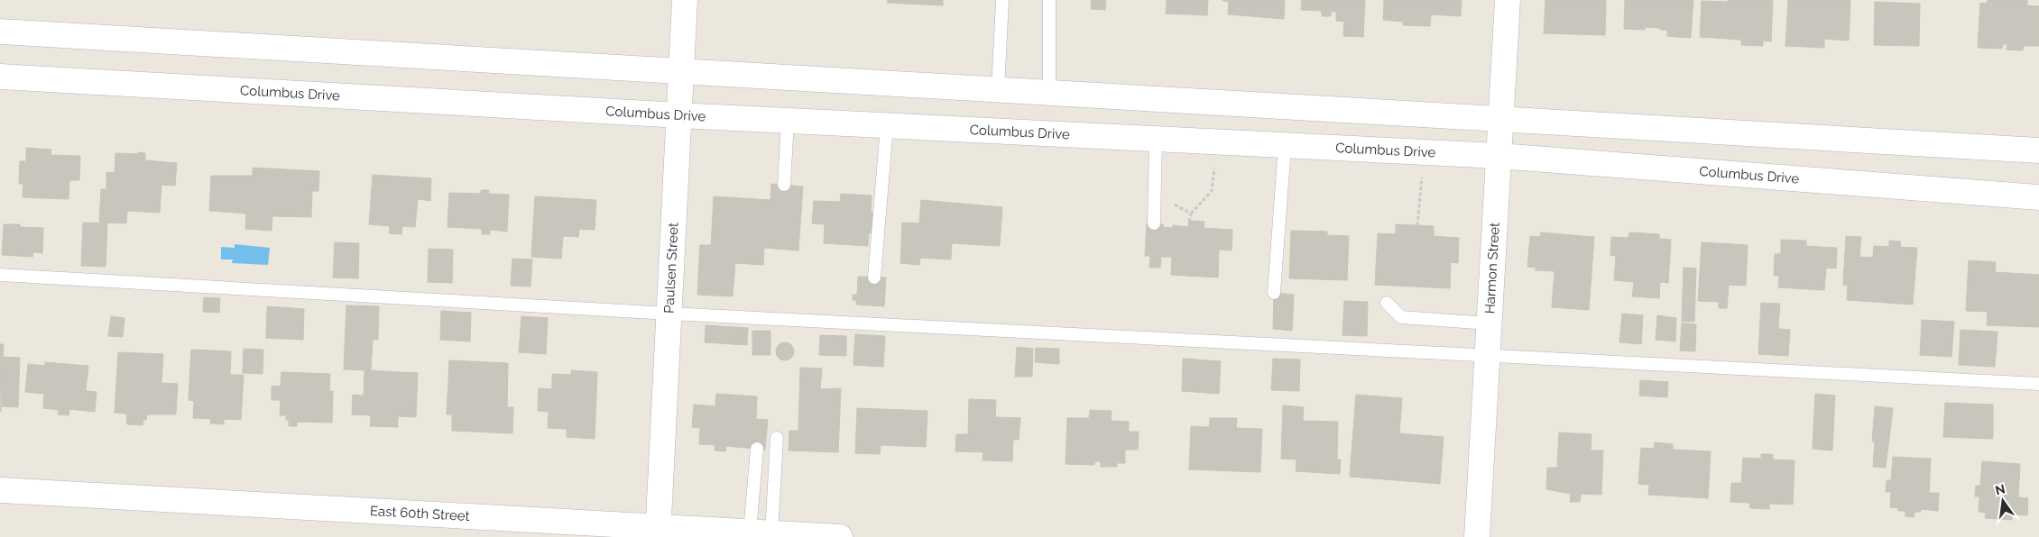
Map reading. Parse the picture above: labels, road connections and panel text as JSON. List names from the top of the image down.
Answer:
{
  "streets": {
    "street": [
      "Columbus Drive",
      "Paulsen Street",
      "Harmon Street",
      "East 60th Street"
    ]
  },
  "crossings": [
    ["Columbus Drive", "Paulsen Street"],
    ["Columbus Drive", "Harmon Street"],
    ["Paulsen Street", "East 60th Street"]
  ],
  "north": "top"
}
